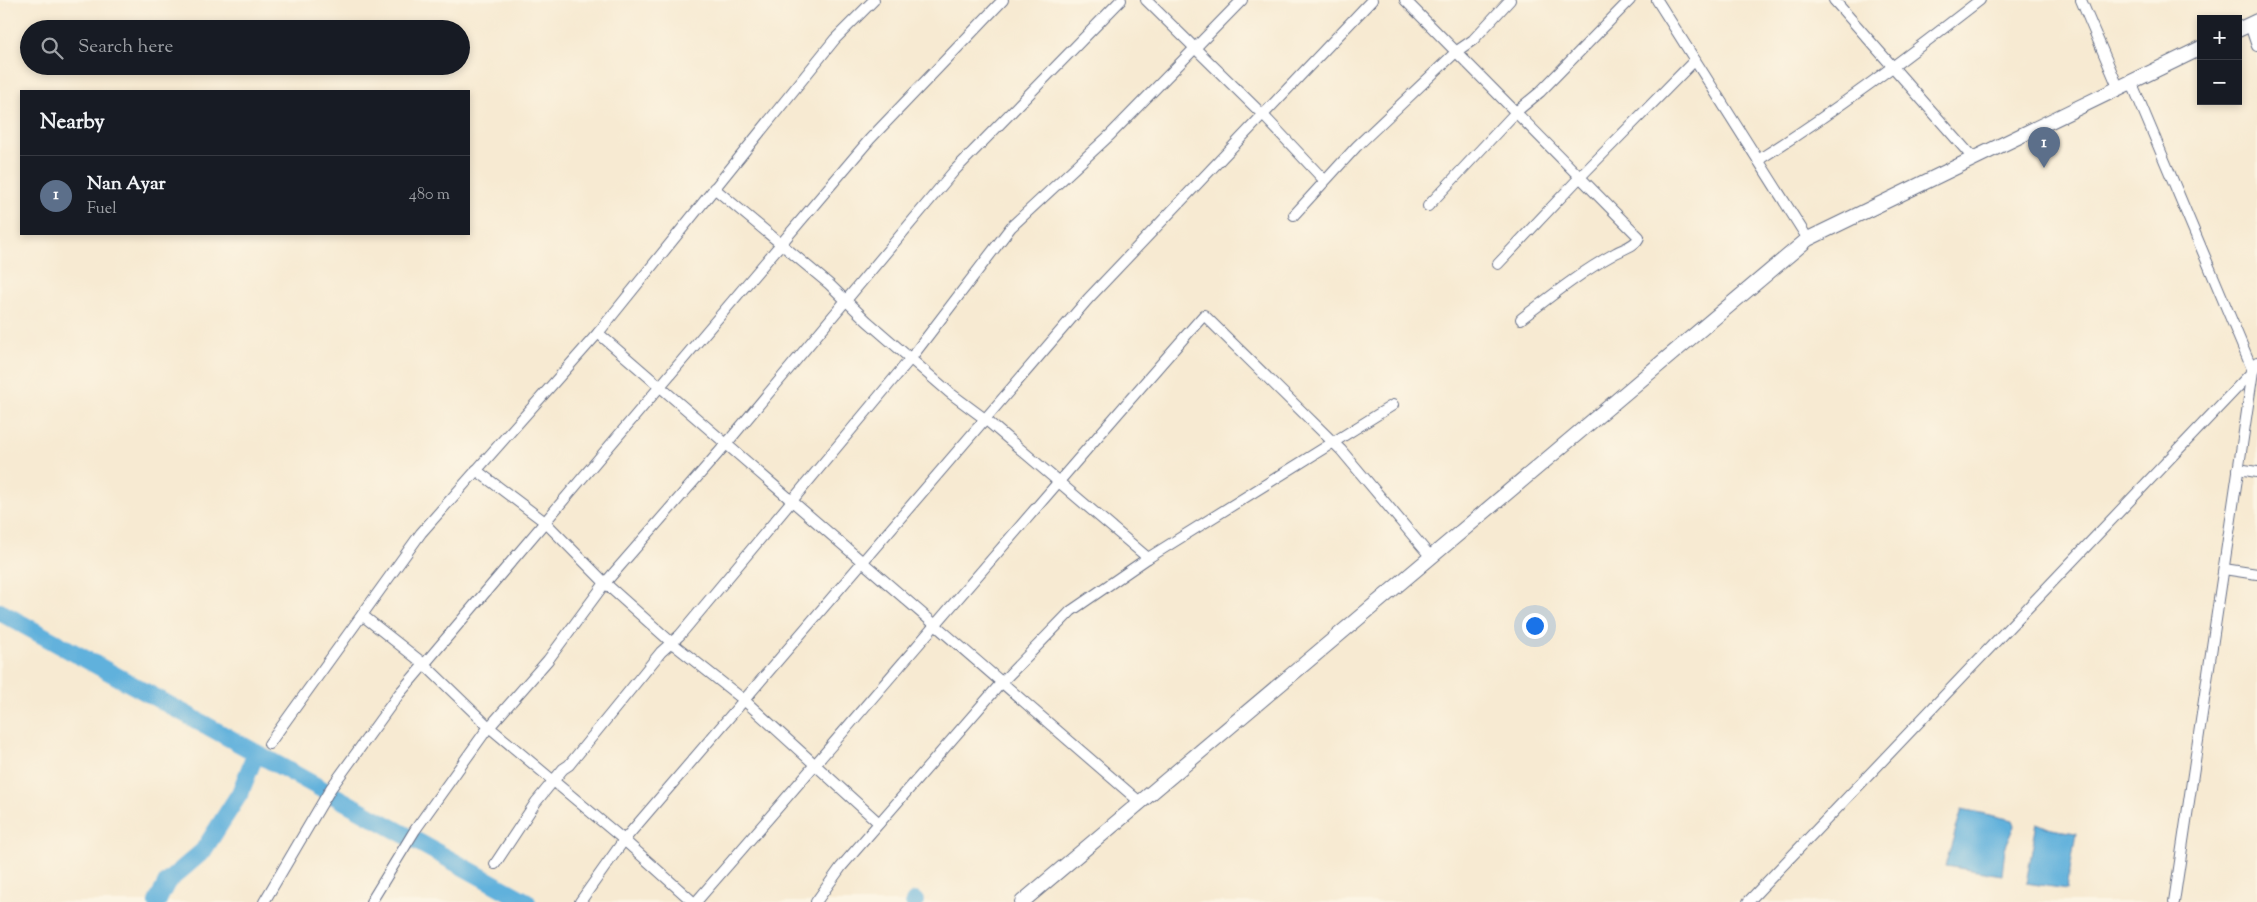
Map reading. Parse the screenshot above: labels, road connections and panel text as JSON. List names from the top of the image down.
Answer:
{
  "page": {
    "map_buttons": ["+", "−"],
    "search": "Search here",
    "heading": "Nearby",
    "pins": "1",
    "list": [
      {
        "mark": "1",
        "name": "Nan Ayar",
        "note": "Fuel",
        "value": "480 m"
      }
    ]
  }
}
